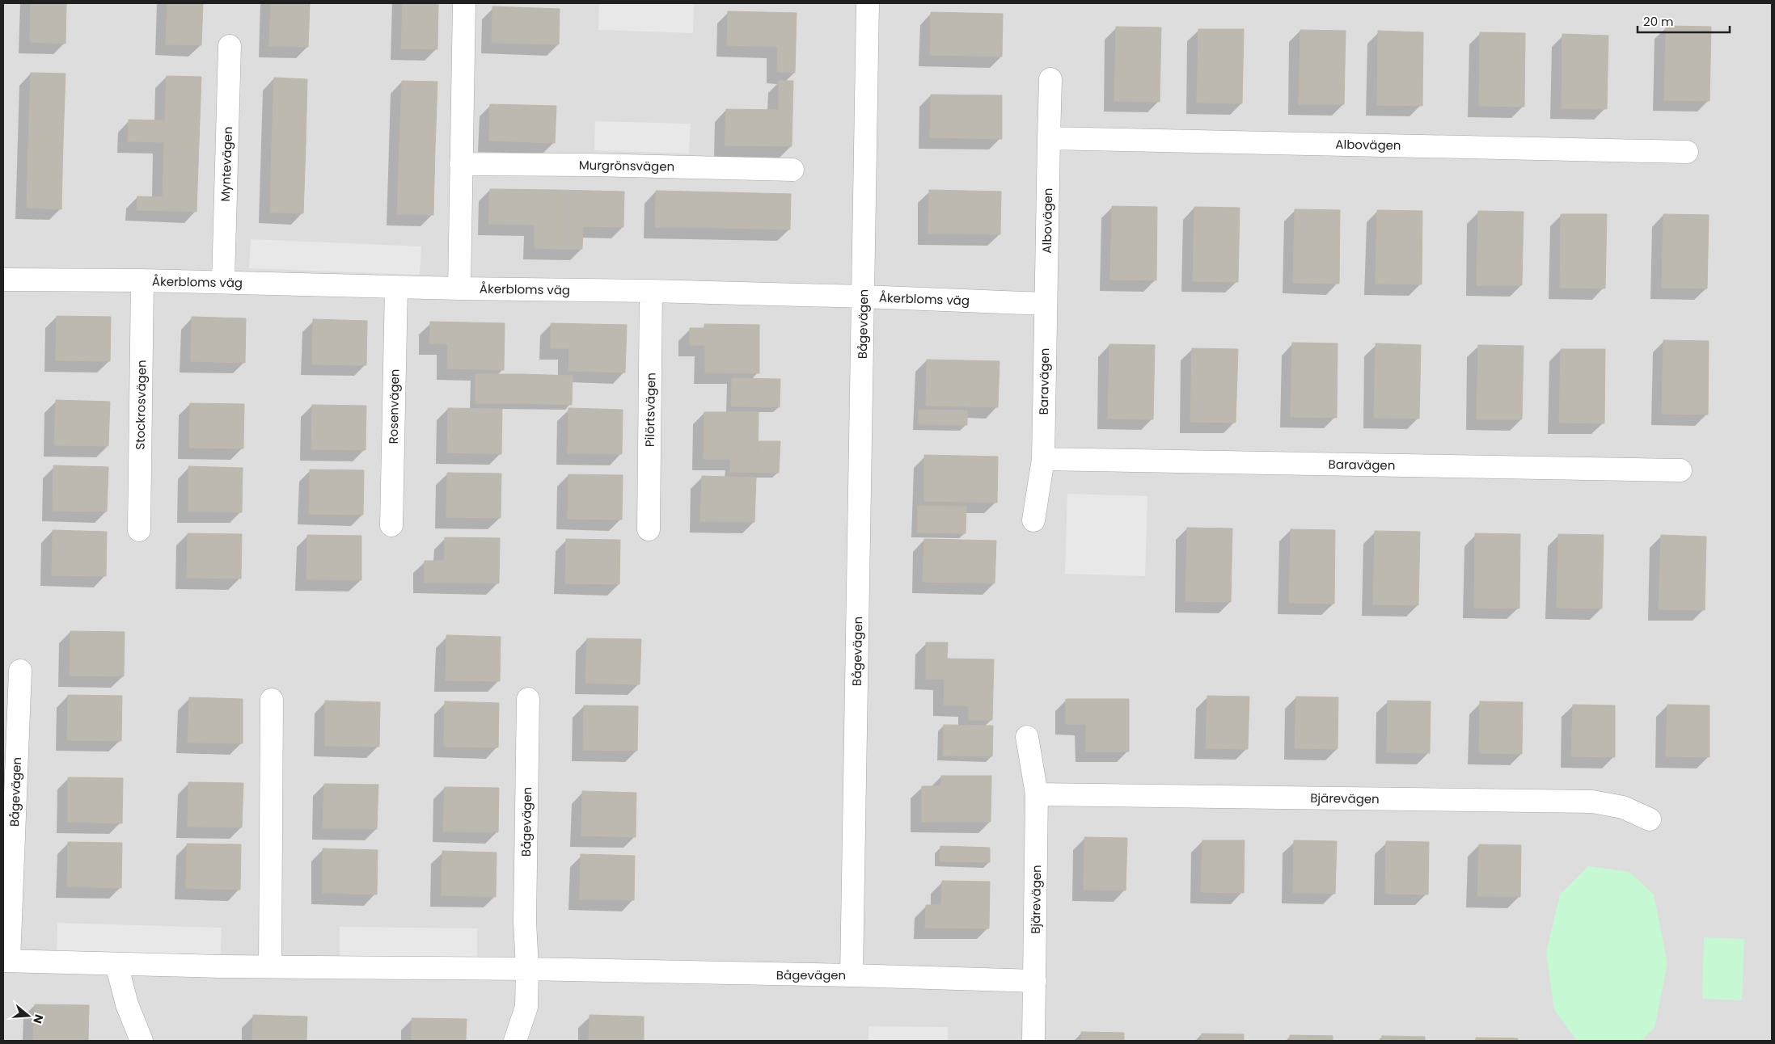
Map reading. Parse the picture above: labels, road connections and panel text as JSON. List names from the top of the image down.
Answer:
{
  "streets": {
    "street": [
      "Albovägen",
      "Myntevägen",
      "Murgrönsvägen",
      "Åkerbloms väg",
      "Bågevägen",
      "Baravägen",
      "Stockrosvägen",
      "Rosenvägen",
      "Pilörtsvägen",
      "Bjärevägen"
    ]
  },
  "crossings": [
    ["Albovägen", "Åkerbloms väg"],
    ["Albovägen", "Baravägen"],
    ["Myntevägen", "Åkerbloms väg"],
    ["Åkerbloms väg", "Bågevägen"],
    ["Åkerbloms väg", "Baravägen"],
    ["Åkerbloms väg", "Stockrosvägen"],
    ["Åkerbloms väg", "Rosenvägen"],
    ["Åkerbloms väg", "Pilörtsvägen"]
  ],
  "scale_bar": "20 m",
  "north": "right"
}
